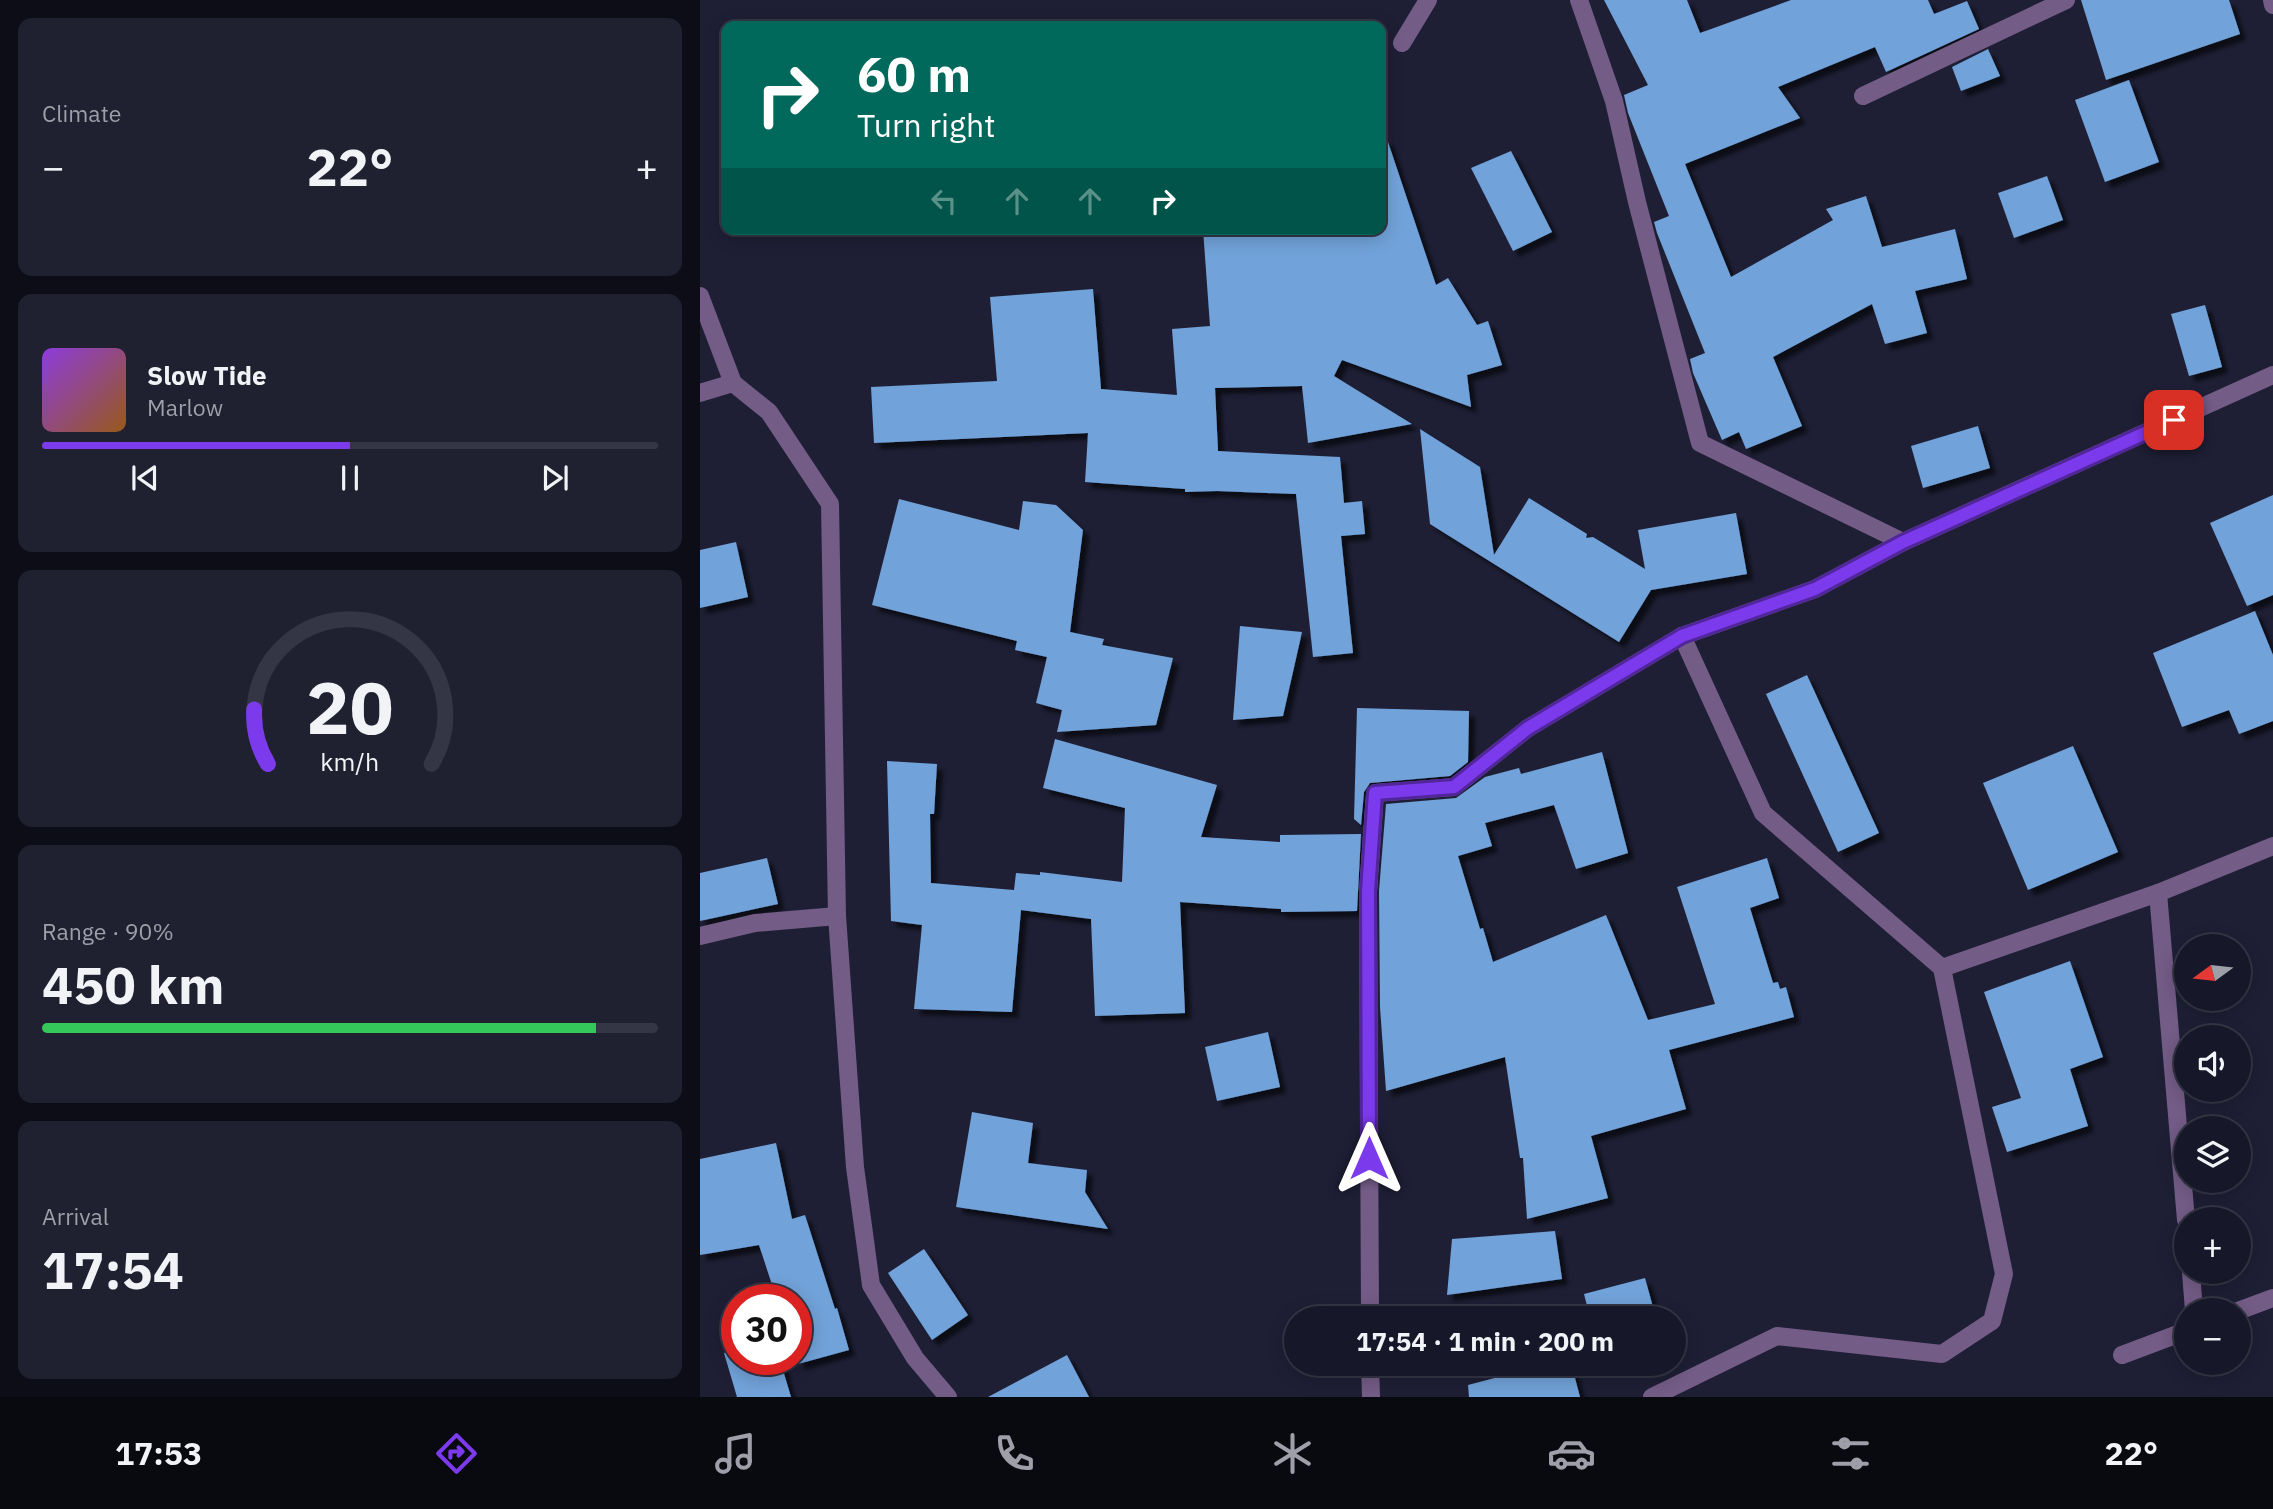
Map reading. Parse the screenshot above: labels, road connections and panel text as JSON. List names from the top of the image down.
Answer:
{
  "north": "left",
  "page": {
    "tile": [
      "Climate",
      ["Range · 90%", "450 km"],
      ["Arrival", "17:54"]
    ],
    "turn": ["60 m", "Turn right"],
    "heat": ["−", "22°", "+"],
    "song": ["Slow Tide", "Marlow"],
    "map_buttons": ["+", "−"],
    "limit": "30",
    "trip": "17:54 · 1 min · 200 m",
    "tabs": ["17:53", "22°"],
    "gauge": ["20", "km/h"]
  }
}
